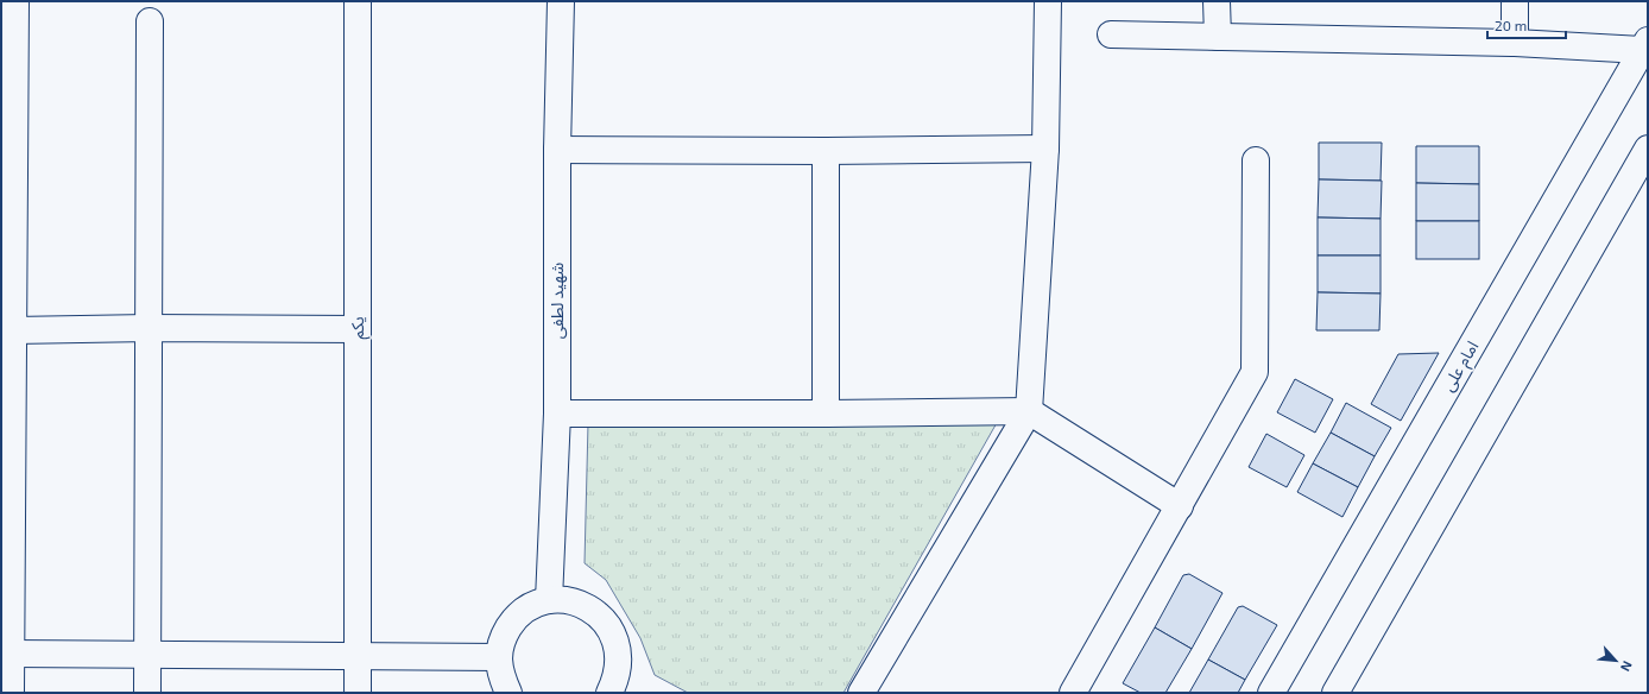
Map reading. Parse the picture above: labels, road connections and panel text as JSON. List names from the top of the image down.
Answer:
{
  "streets": {
    "street": ["شهید لطفی", "یکم", "امام علی"]
  },
  "scale_bar": "20 m",
  "north": "bottom right"
}
